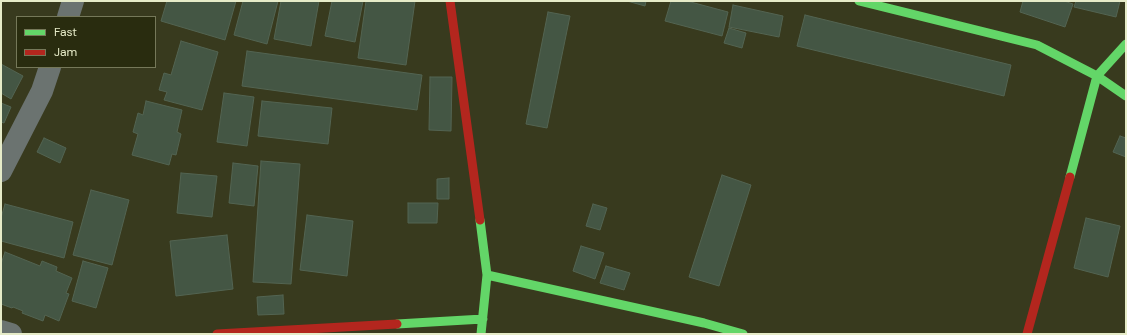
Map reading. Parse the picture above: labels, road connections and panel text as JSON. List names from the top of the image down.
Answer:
{
  "legend": ["Fast", "Jam"]
}
